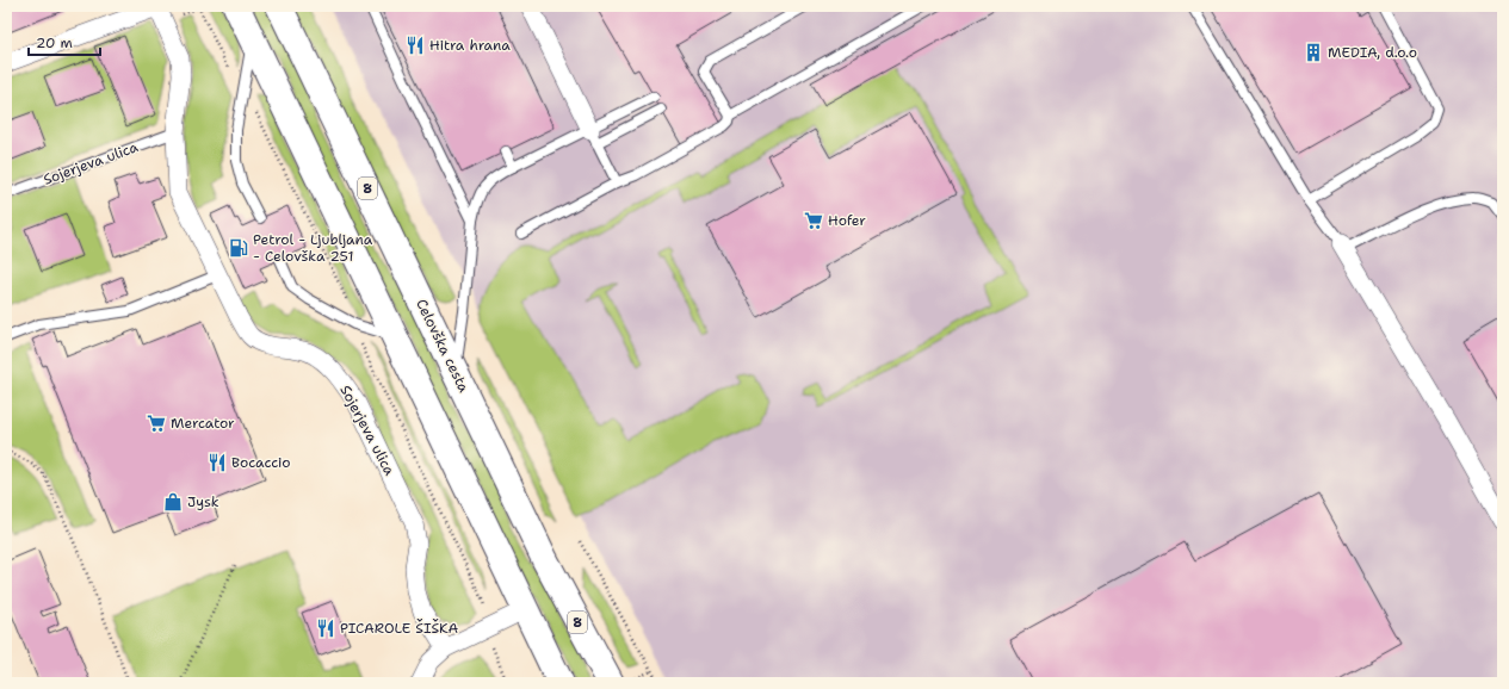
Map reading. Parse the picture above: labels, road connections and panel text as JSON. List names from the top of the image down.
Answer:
{
  "streets": {
    "main road": ["8", "Celovška cesta"],
    "street": ["Sojerjeva ulica"]
  },
  "places": {
    "restaurant": ["Hitra hrana", "Bocaccio", "PICAROLE ŠIŠKA"],
    "building": ["MEDIA, d.o.o"],
    "supermarket": ["Hofer", "Mercator"],
    "fuel station": ["Petrol - Ljubljana - Celovška 251"],
    "shop": ["Jysk"]
  },
  "scale_bar": "20 m"
}
